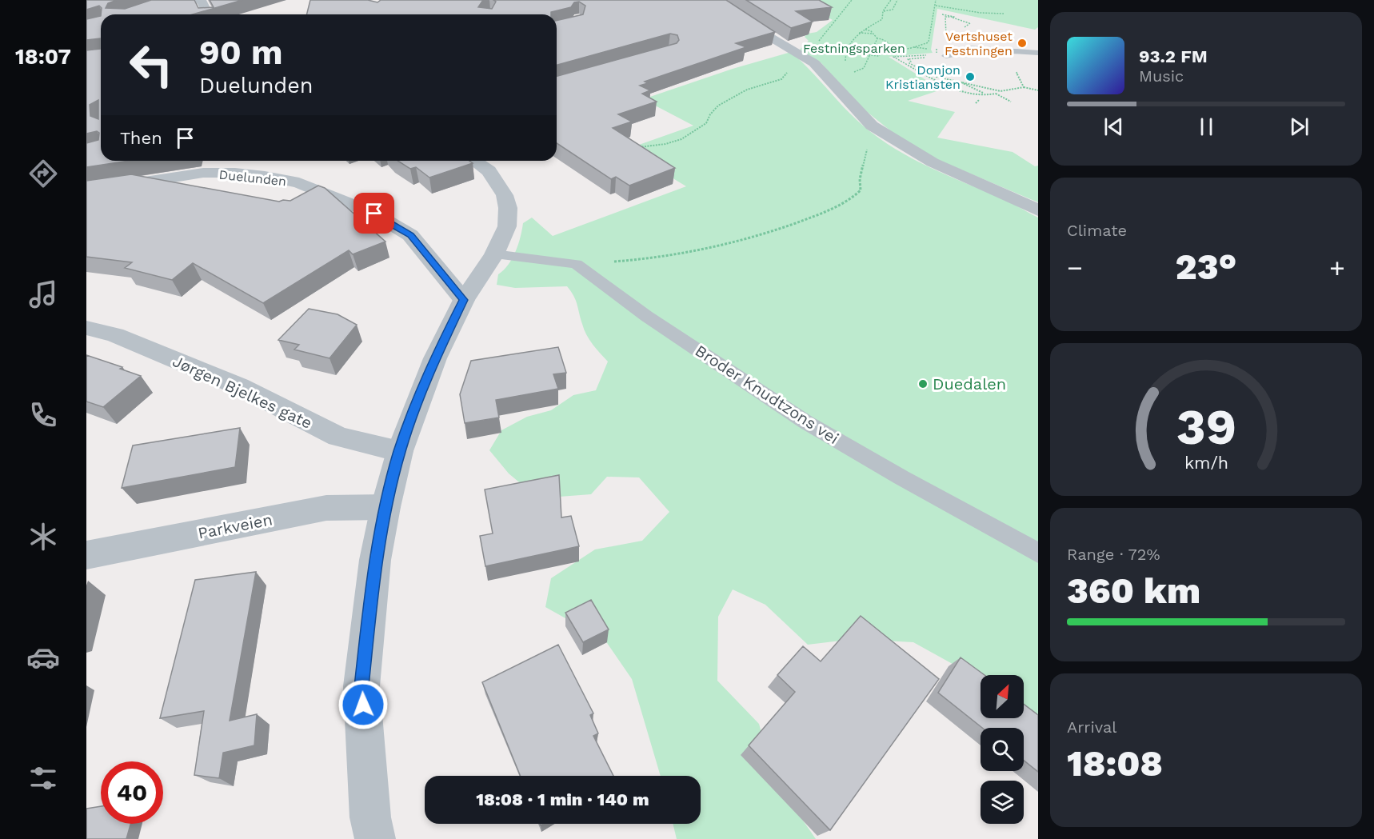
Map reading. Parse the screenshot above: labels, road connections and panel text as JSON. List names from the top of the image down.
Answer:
{
  "streets": {
    "street": ["Duelunden", "Jørgen Bjelkes gate", "Parkveien"],
    "lane": ["Broder Knudtzons vei"]
  },
  "parks": ["Festningsparken"],
  "places": ["Vertshuset Festningen", "Donjon Kristiansten", "Duedalen"],
  "north": "top right",
  "page": {
    "tabs": "18:07",
    "turn": ["90 m", "Duelunden"],
    "song": ["93.2 FM", "Music"],
    "then": "Then",
    "tile": [
      "Climate",
      ["Range · 72%", "360 km"],
      ["Arrival", "18:08"]
    ],
    "heat": ["−", "23°", "+"],
    "limit": "40",
    "trip": "18:08 · 1 min · 140 m",
    "gauge": ["39", "km/h"]
  }
}
